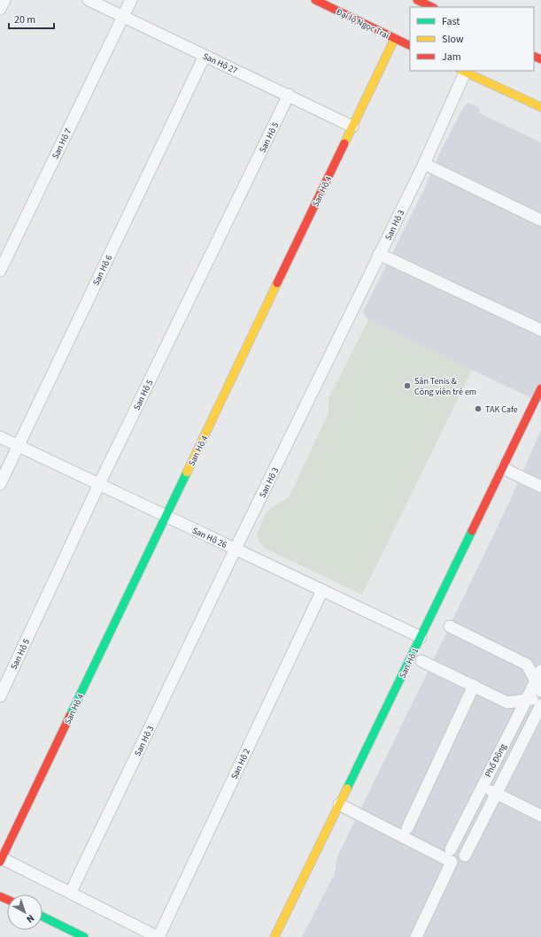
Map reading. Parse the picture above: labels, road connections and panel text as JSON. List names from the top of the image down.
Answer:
{
  "streets": {
    "street": [
      "Đại lộ Ngọc Trai",
      "San Hô 27",
      "San Hô 5",
      "San Hô 7",
      "San Hô 4",
      "San Hô 3",
      "San Hô 6",
      "San Hô 26",
      "San Hô 1",
      "Phố Đông",
      "San Hô 2"
    ]
  },
  "crossings": [
    ["Đại lộ Ngọc Trai", "San Hô 4"],
    ["San Hô 27", "San Hô 5"],
    ["San Hô 27", "San Hô 7"],
    ["San Hô 27", "San Hô 4"],
    ["San Hô 27", "San Hô 6"],
    ["San Hô 5", "San Hô 26"],
    ["San Hô 4", "San Hô 26"],
    ["San Hô 3", "San Hô 26"],
    ["San Hô 6", "San Hô 26"],
    ["San Hô 26", "San Hô 1"],
    ["San Hô 26", "San Hô 2"]
  ],
  "places": ["Sân Tenis & Công viên trẻ em", "TAK Cafe"],
  "legend": ["Fast", "Slow", "Jam"],
  "scale_bar": "20 m",
  "north": "bottom right"
}
